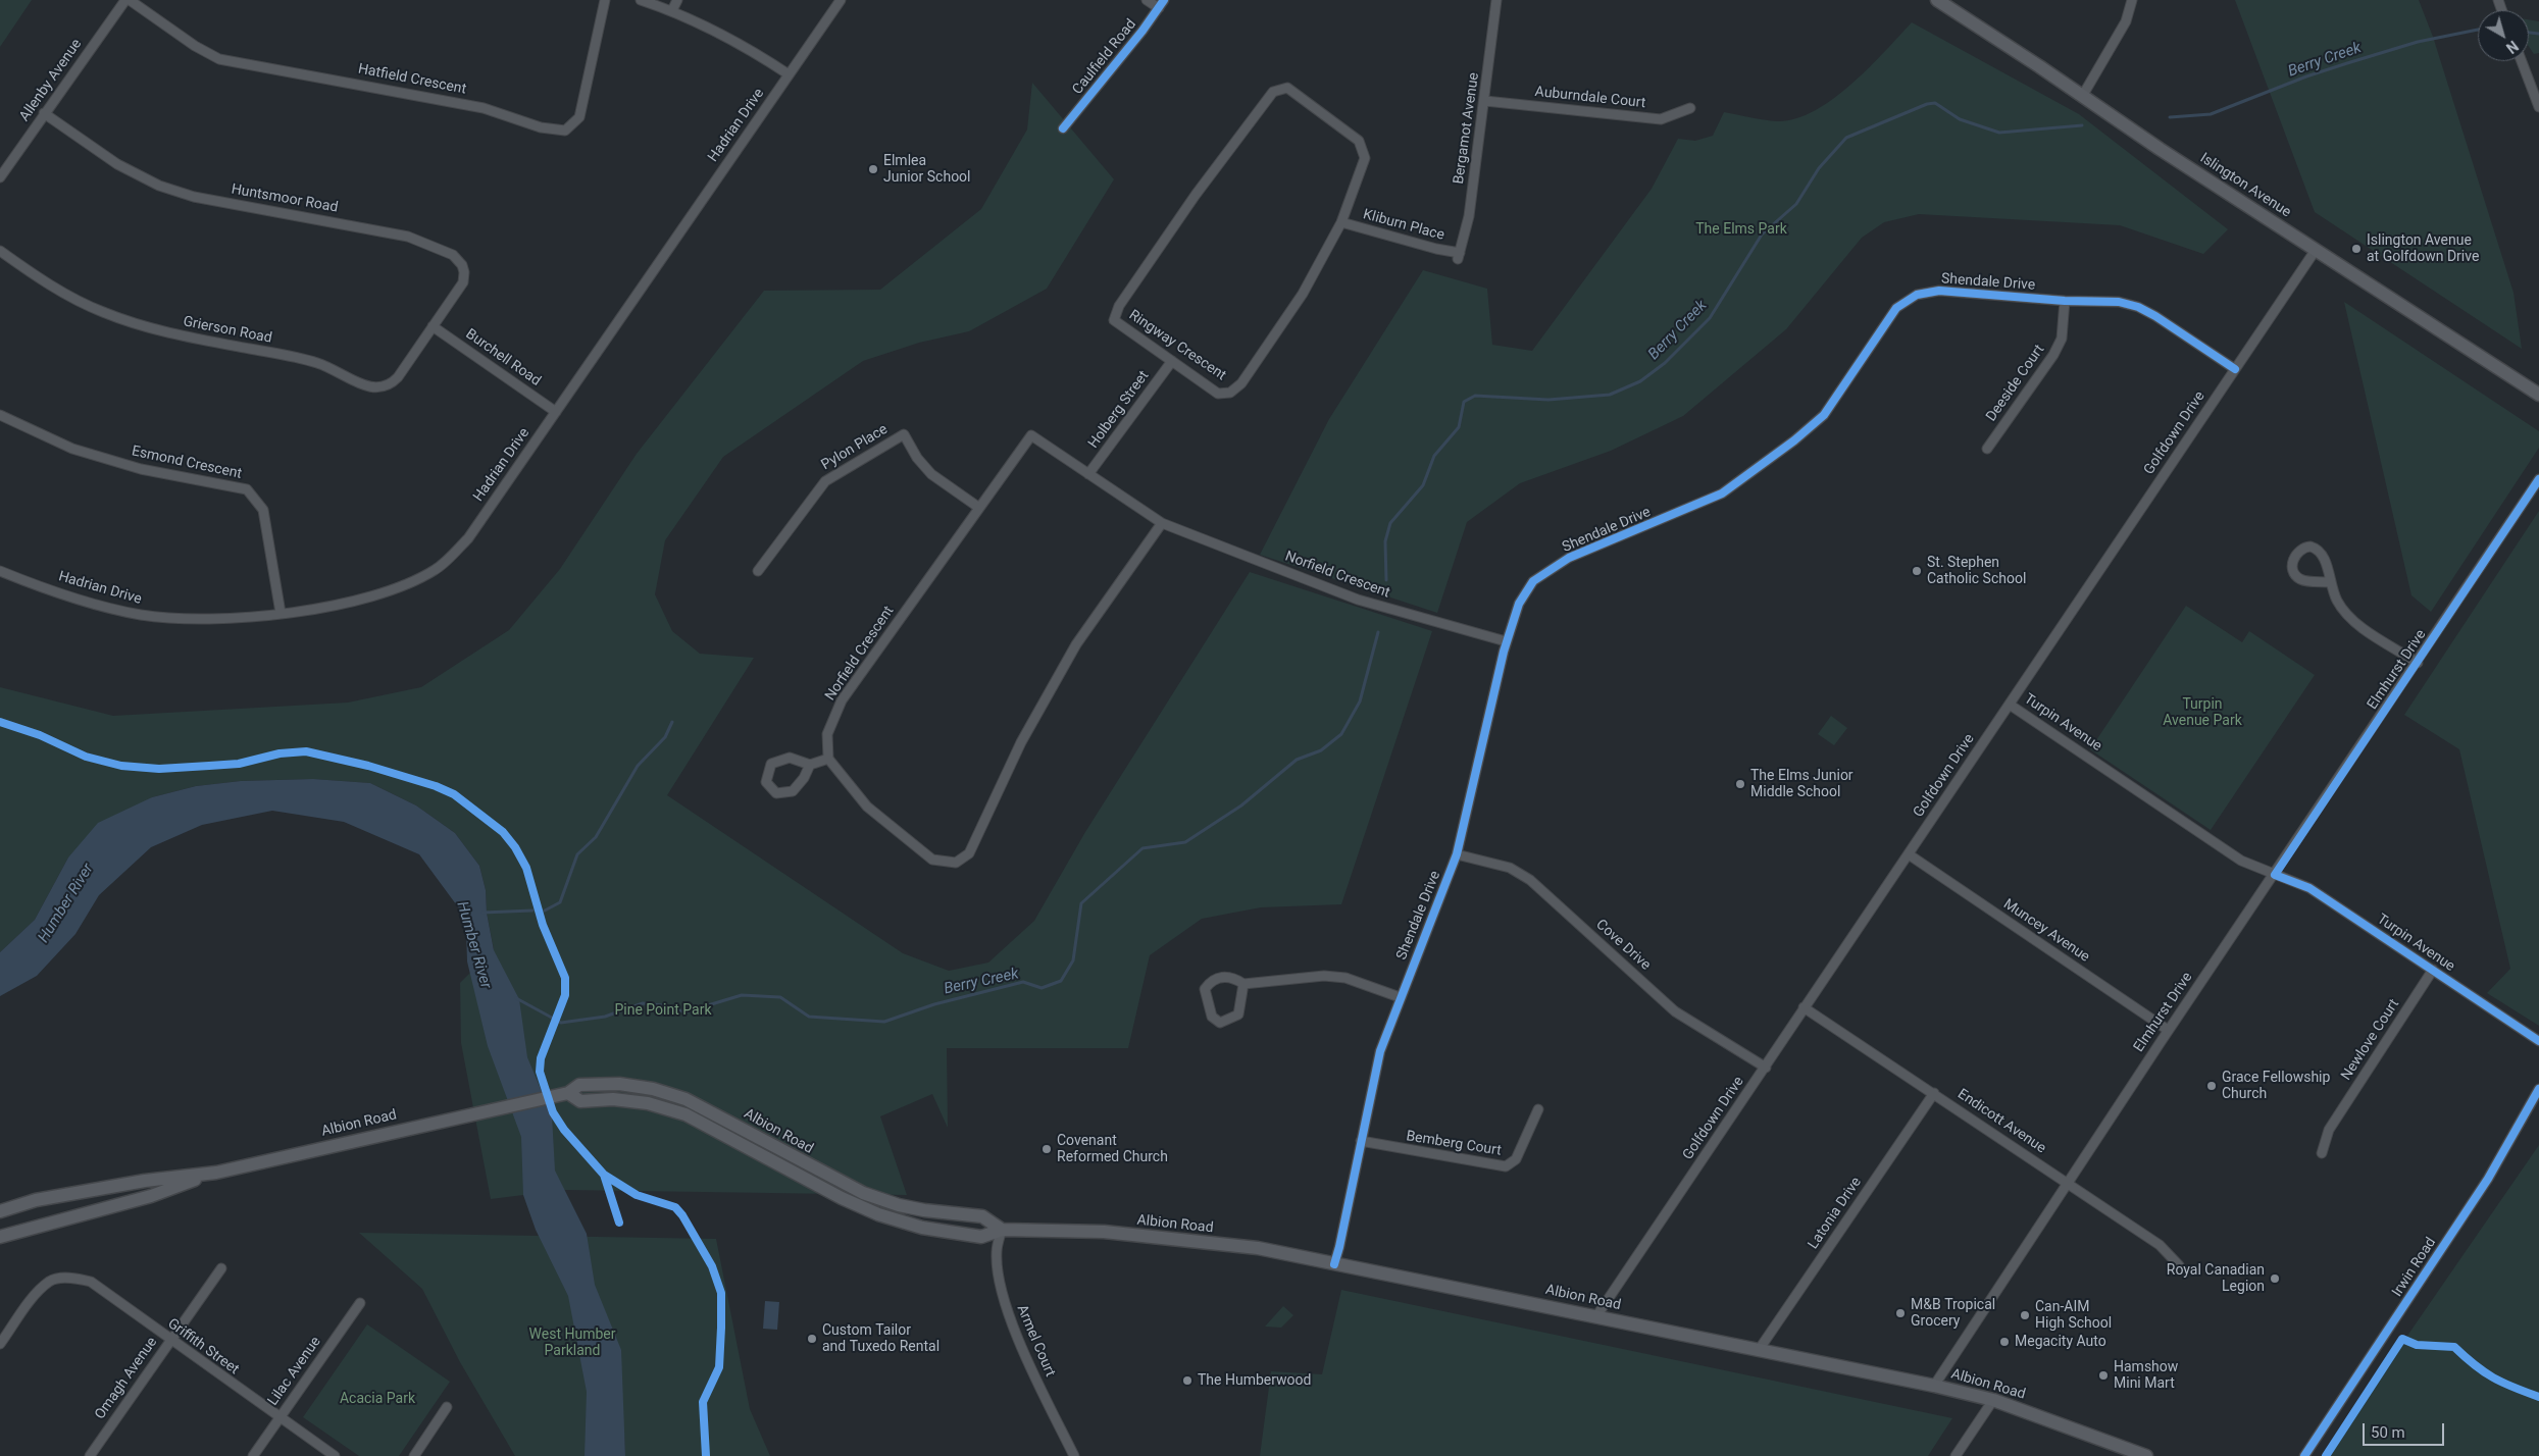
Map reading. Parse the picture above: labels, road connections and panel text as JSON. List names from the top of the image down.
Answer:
{
  "streets": {
    "main road": ["Islington Avenue", "Albion Road"],
    "street": [
      "Caulfield Road",
      "Hatfield Crescent",
      "Allenby Avenue",
      "Auburndale Court",
      "Hadrian Drive",
      "Bergamot Avenue",
      "Huntsmoor Road",
      "Kliburn Place",
      "Shendale Drive",
      "Grierson Road",
      "Ringway Crescent",
      "Burchell Road",
      "Deeside Court",
      "Holberg Street",
      "Golfdown Drive",
      "Pylon Place",
      "Esmond Crescent",
      "Norfield Crescent",
      "Elmhurst Drive",
      "Turpin Avenue",
      "Muncey Avenue",
      "Cove Drive",
      "Newlove Court",
      "Endicott Avenue",
      "Bemberg Court",
      "Latonia Drive",
      "Irwin Road",
      "Armel Court",
      "Griffith Street",
      "Lilac Avenue",
      "Omagh Avenue"
    ]
  },
  "crossings": [
    ["Allenby Avenue", "Huntsmoor Road"],
    ["Auburndale Court", "Bergamot Avenue"],
    ["Hadrian Drive", "Burchell Road"],
    ["Hadrian Drive", "Esmond Crescent"],
    ["Bergamot Avenue", "Kliburn Place"],
    ["Islington Avenue", "Golfdown Drive"],
    ["Huntsmoor Road", "Grierson Road"],
    ["Huntsmoor Road", "Burchell Road"],
    ["Kliburn Place", "Ringway Crescent"],
    ["Shendale Drive", "Deeside Court"],
    ["Shendale Drive", "Golfdown Drive"],
    ["Shendale Drive", "Norfield Crescent"],
    ["Shendale Drive", "Cove Drive"],
    ["Shendale Drive", "Albion Road"],
    ["Shendale Drive", "Bemberg Court"],
    ["Grierson Road", "Burchell Road"],
    ["Ringway Crescent", "Holberg Street"],
    ["Holberg Street", "Norfield Crescent"],
    ["Golfdown Drive", "Turpin Avenue"],
    ["Golfdown Drive", "Muncey Avenue"],
    ["Golfdown Drive", "Cove Drive"],
    ["Golfdown Drive", "Endicott Avenue"],
    ["Golfdown Drive", "Albion Road"],
    ["Pylon Place", "Norfield Crescent"],
    ["Elmhurst Drive", "Turpin Avenue"],
    ["Elmhurst Drive", "Muncey Avenue"],
    ["Elmhurst Drive", "Endicott Avenue"],
    ["Elmhurst Drive", "Albion Road"],
    ["Turpin Avenue", "Newlove Court"],
    ["Endicott Avenue", "Latonia Drive"],
    ["Albion Road", "Latonia Drive"],
    ["Albion Road", "Armel Court"],
    ["Griffith Street", "Lilac Avenue"],
    ["Griffith Street", "Omagh Avenue"]
  ],
  "water": ["Berry Creek", "Humber River"],
  "parks": [
    "The Elms Park",
    "Turpin Avenue Park",
    "Pine Point Park",
    "West Humber Parkland",
    "Acacia Park"
  ],
  "places": [
    "Elmlea Junior School",
    "Islington Avenue at Golfdown Drive",
    "St. Stephen Catholic School",
    "The Elms Junior Middle School",
    "Grace Fellowship Church",
    "Covenant Reformed Church",
    "Royal Canadian Legion",
    "M&B Tropical Grocery",
    "Can-AIM High School",
    "Custom Tailor and Tuxedo Rental",
    "Megacity Auto",
    "Hamshow Mini Mart",
    "The Humberwood"
  ],
  "scale_bar": "50 m",
  "north": "bottom right"
}
